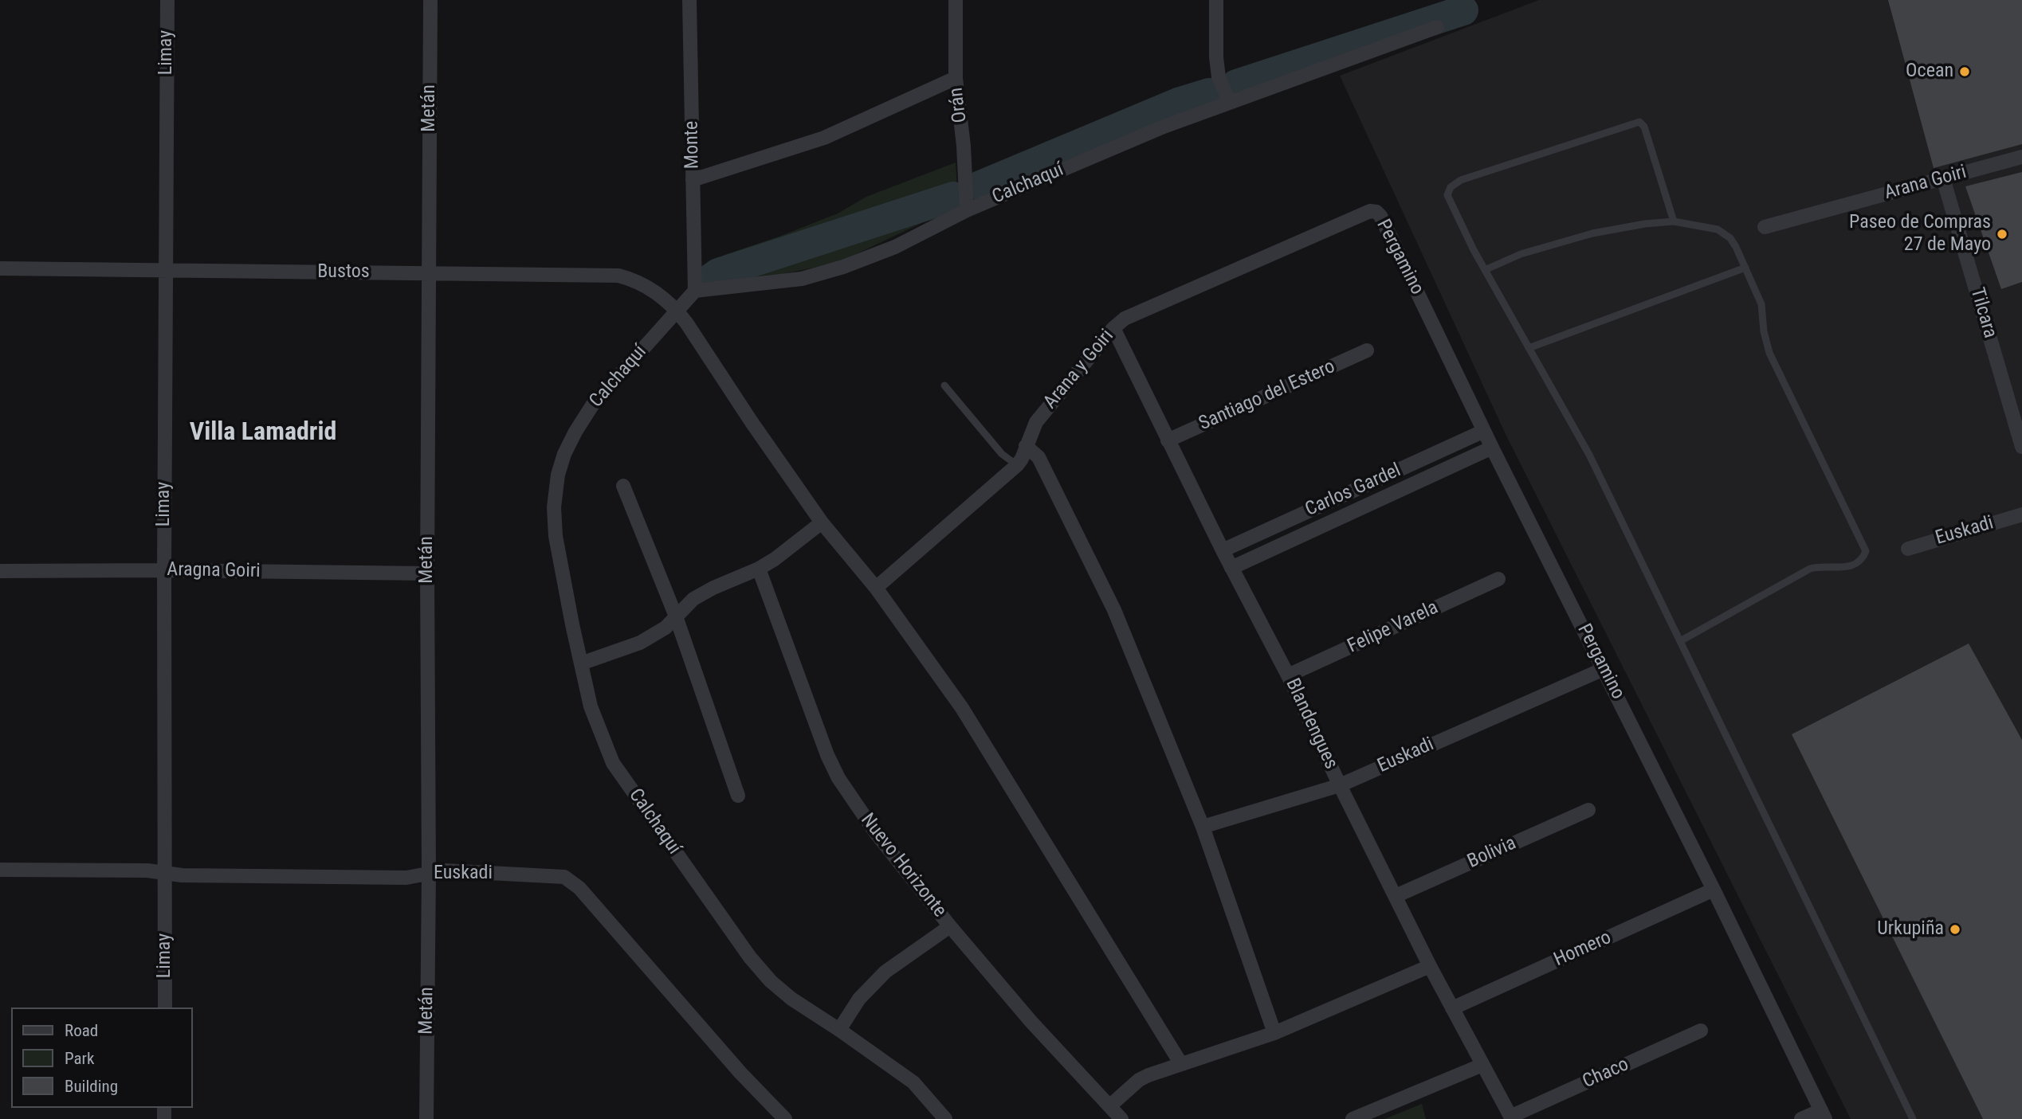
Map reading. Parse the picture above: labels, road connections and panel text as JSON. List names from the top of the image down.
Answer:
{
  "streets": {
    "street": [
      "Limay",
      "Orán",
      "Metán",
      "Monte",
      "Arana Goiri",
      "Calchaquí",
      "Pergamino",
      "Bustos",
      "Tilcara",
      "Arana y Goiri",
      "Santiago del Estero",
      "Carlos Gardel",
      "Euskadi",
      "Aragna Goiri",
      "Felipe Varela",
      "Blandengues",
      "Bolivia",
      "Nuevo Horizonte",
      "Homero",
      "Chaco"
    ]
  },
  "crossings": [
    ["Limay", "Bustos"],
    ["Limay", "Euskadi"],
    ["Limay", "Aragna Goiri"],
    ["Orán", "Calchaquí"],
    ["Metán", "Bustos"],
    ["Metán", "Euskadi"],
    ["Metán", "Aragna Goiri"],
    ["Monte", "Calchaquí"],
    ["Arana Goiri", "Tilcara"],
    ["Calchaquí", "Bustos"],
    ["Pergamino", "Arana y Goiri"],
    ["Pergamino", "Carlos Gardel"],
    ["Pergamino", "Euskadi"],
    ["Pergamino", "Homero"],
    ["Bustos", "Arana y Goiri"],
    ["Arana y Goiri", "Blandengues"],
    ["Santiago del Estero", "Blandengues"],
    ["Carlos Gardel", "Blandengues"],
    ["Euskadi", "Blandengues"],
    ["Felipe Varela", "Blandengues"],
    ["Blandengues", "Bolivia"],
    ["Blandengues", "Homero"],
    ["Blandengues", "Chaco"]
  ],
  "districts": ["Villa Lamadrid"],
  "places": ["Ocean", "Paseo de Compras 27 de Mayo", "Urkupiña"],
  "legend": ["Road", "Park", "Building"]
}
